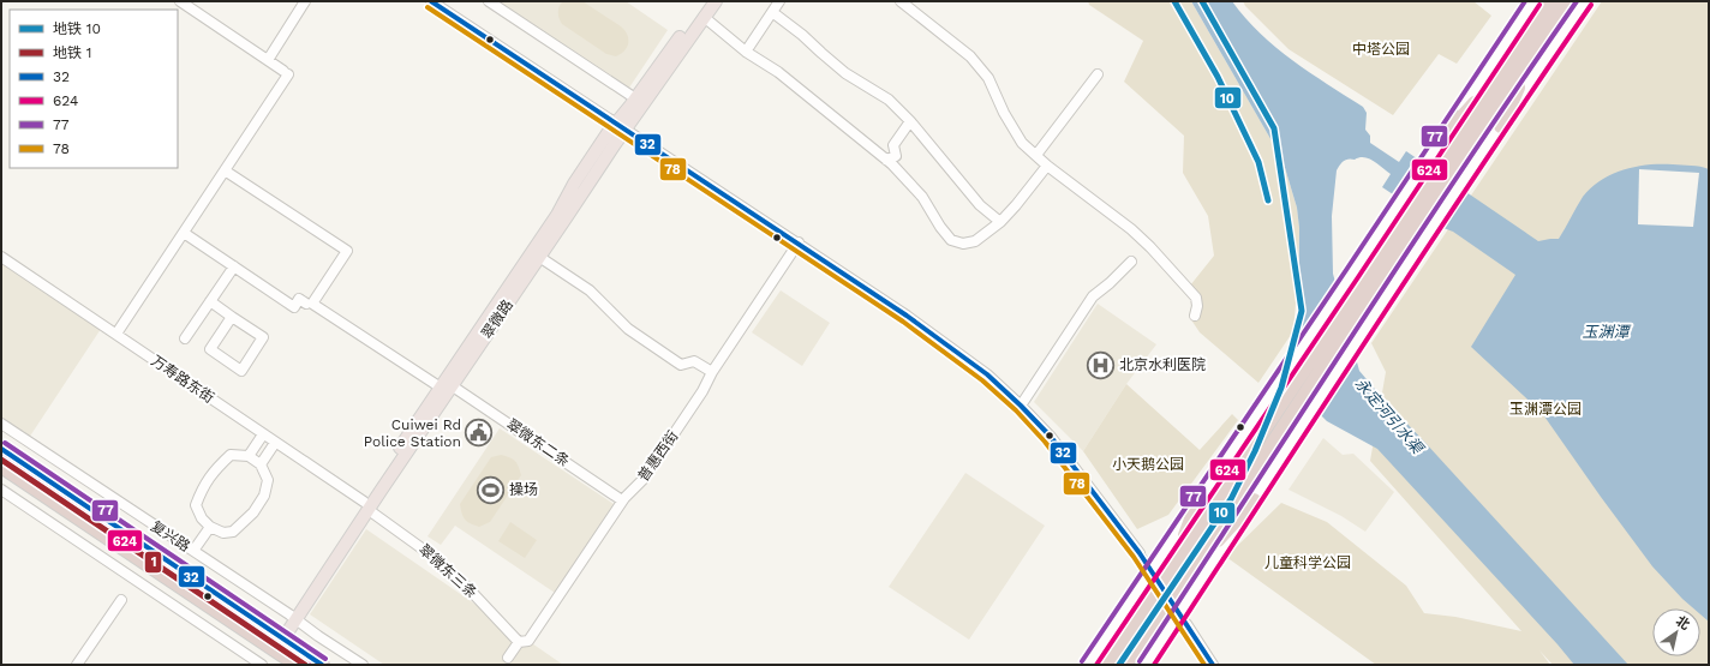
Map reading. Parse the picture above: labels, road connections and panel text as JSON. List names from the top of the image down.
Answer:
{
  "streets": {
    "highway": ["复兴路"],
    "main road": ["翠微路"],
    "street": [
      "万寿路东街",
      "翠微东二条",
      "普惠西街",
      "翠微东三条"
    ]
  },
  "crossings": [
    ["翠微路", "万寿路东街"],
    ["翠微路", "翠微东二条"],
    ["翠微路", "复兴路"],
    ["翠微路", "翠微东三条"],
    ["万寿路东街", "翠微东三条"],
    ["翠微东二条", "普惠西街"],
    ["普惠西街", "翠微东三条"]
  ],
  "water": ["玉渊潭", "永定河引水渠"],
  "parks": [
    "中塔公园",
    "玉渊潭公园",
    "小天鹅公园",
    "儿童科学公园"
  ],
  "places": {
    "hospital": ["北京水利医院"],
    "public building": ["Cuiwei Rd Police Station"],
    "sports": ["操场"]
  },
  "lines": [
    "metro line 10",
    "transit line 32",
    "transit line 77",
    "transit line 624",
    "transit line 78",
    "metro line 1"
  ],
  "legend": [
    "地铁 10",
    "地铁 1",
    "32",
    "624",
    "77",
    "78"
  ],
  "north": "top right"
}
